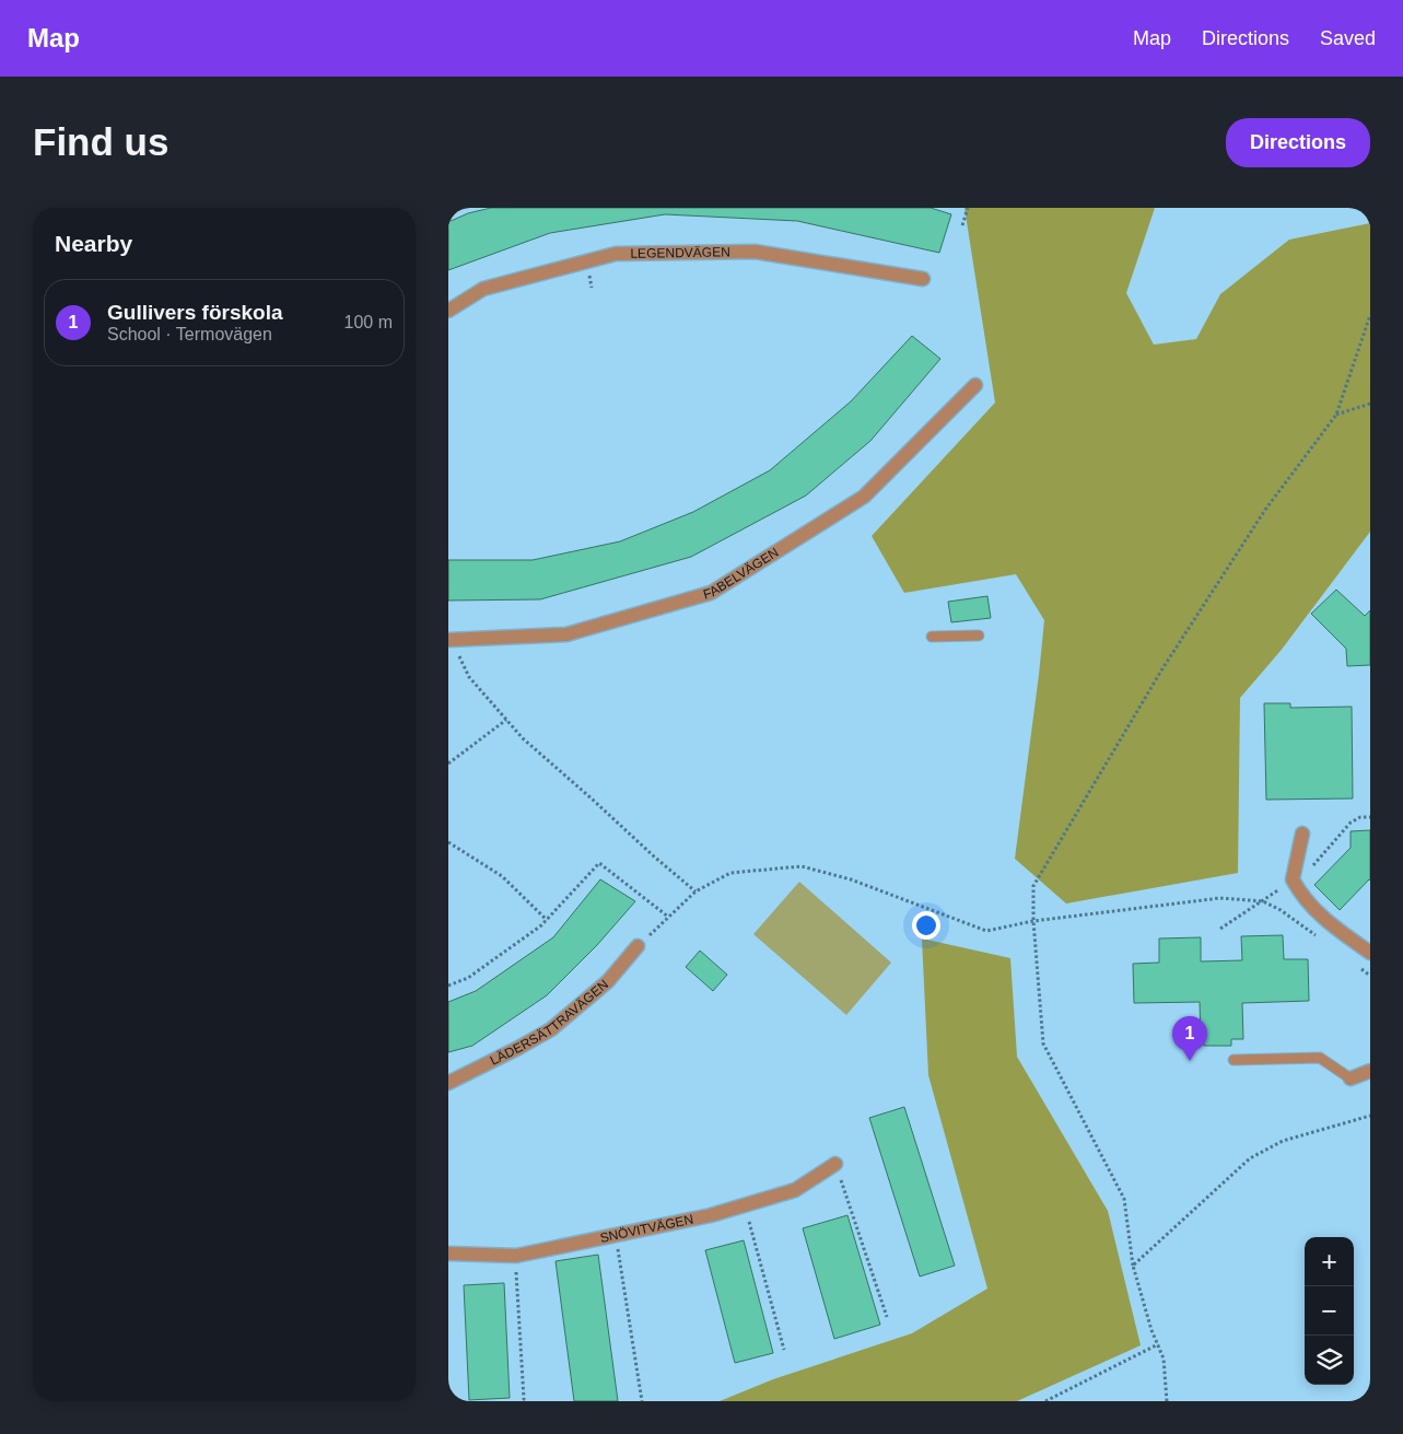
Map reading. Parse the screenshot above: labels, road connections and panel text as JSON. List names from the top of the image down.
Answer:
{
  "streets": {
    "street": [
      "LEGENDVÄGEN",
      "FABELVÄGEN",
      "LÄDERSÄTTRAVÄGEN",
      "SNÖVITVÄGEN"
    ]
  },
  "page": {
    "header": "Map",
    "nav": ["Map", "Directions", "Saved"],
    "buttons": "Directions",
    "title": "Find us",
    "heading": "Nearby",
    "list": [
      {
        "mark": "1",
        "name": "Gullivers förskola",
        "note": "School · Termovägen",
        "value": "100 m"
      }
    ],
    "pins": "1",
    "map_buttons": ["+", "−"]
  }
}
